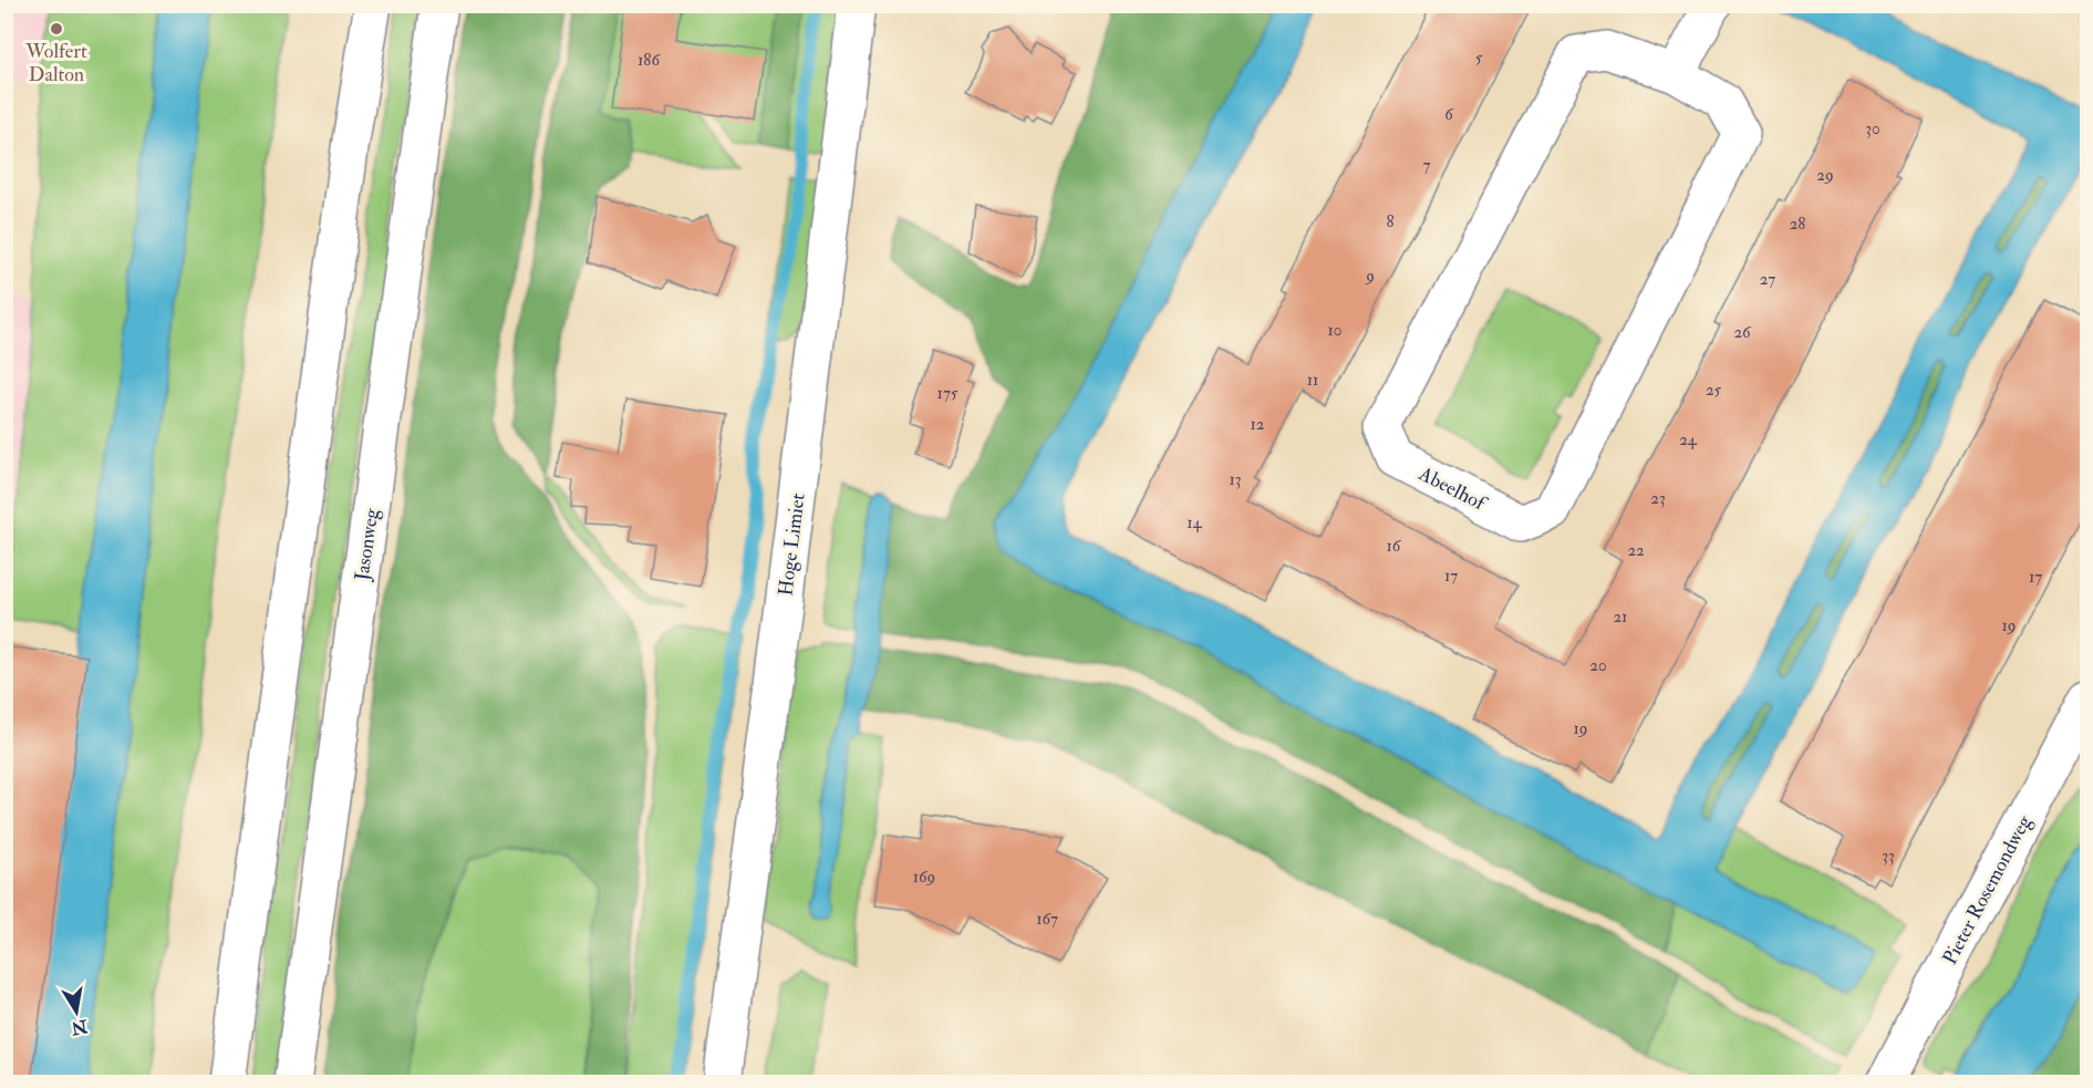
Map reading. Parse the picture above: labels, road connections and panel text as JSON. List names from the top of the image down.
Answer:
{
  "streets": {
    "street": [
      "Abeelhof",
      "Jasonweg",
      "Hoge Limiet",
      "Pieter Rosemondweg"
    ]
  },
  "places": ["Wolfert Dalton"],
  "house_numbers": [
    "5",
    "186",
    "6",
    "30",
    "7",
    "29",
    "8",
    "28",
    "9",
    "27",
    "10",
    "26",
    "11",
    "25",
    "175",
    "12",
    "24",
    "13",
    "23",
    "14",
    "16",
    "22",
    "17",
    "17",
    "21",
    "19",
    "20",
    "19",
    "33",
    "169",
    "167"
  ],
  "north": "bottom"
}
